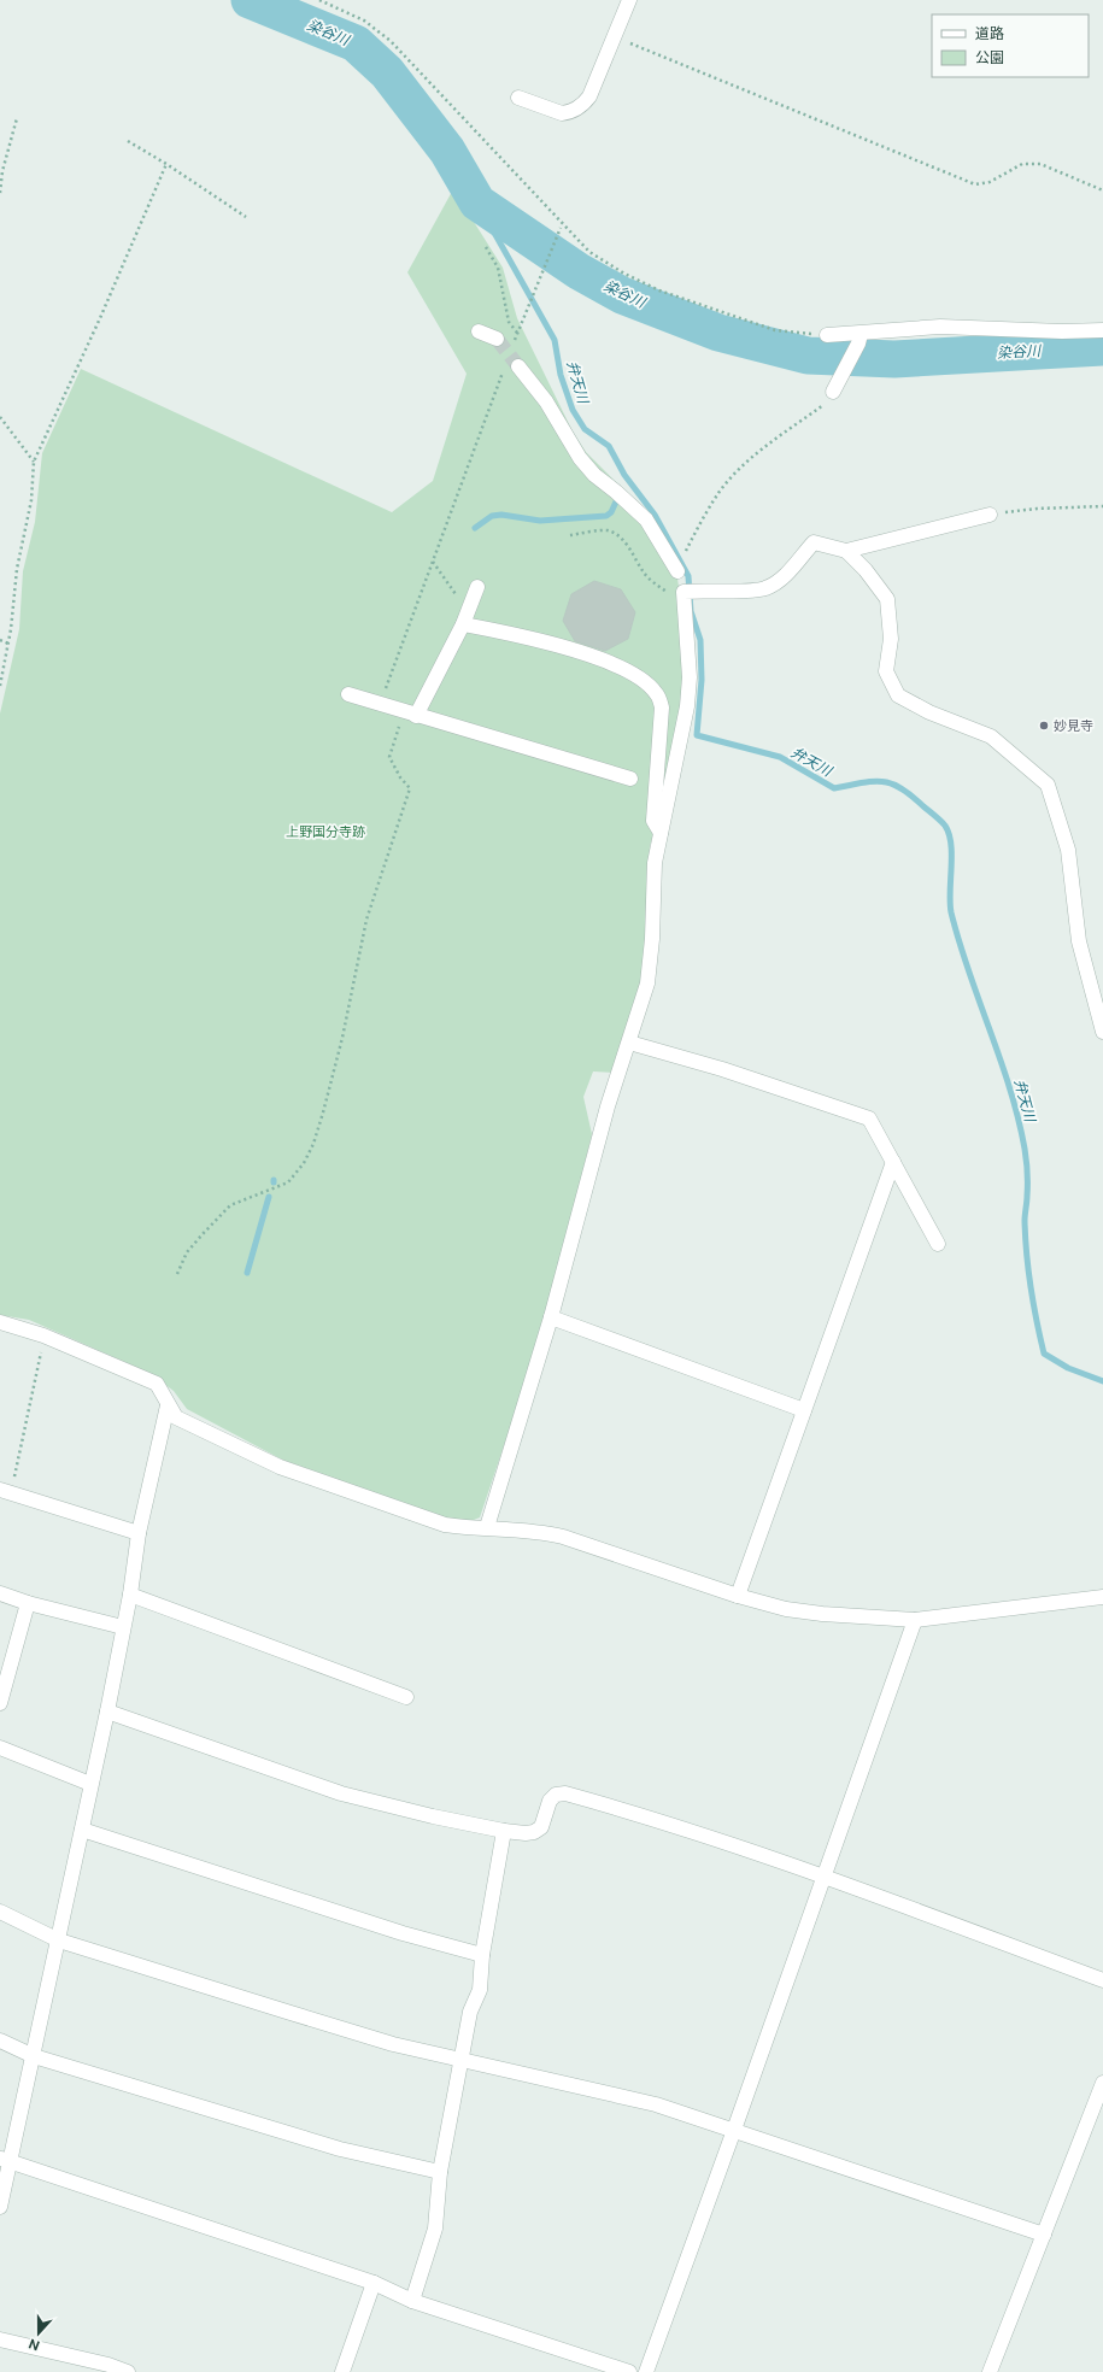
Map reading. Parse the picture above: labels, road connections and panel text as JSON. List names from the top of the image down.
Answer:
{
  "water": ["染谷川", "弁天川"],
  "parks": ["上野国分寺跡"],
  "places": ["妙見寺"],
  "legend": ["道路", "公園"],
  "north": "bottom"
}
